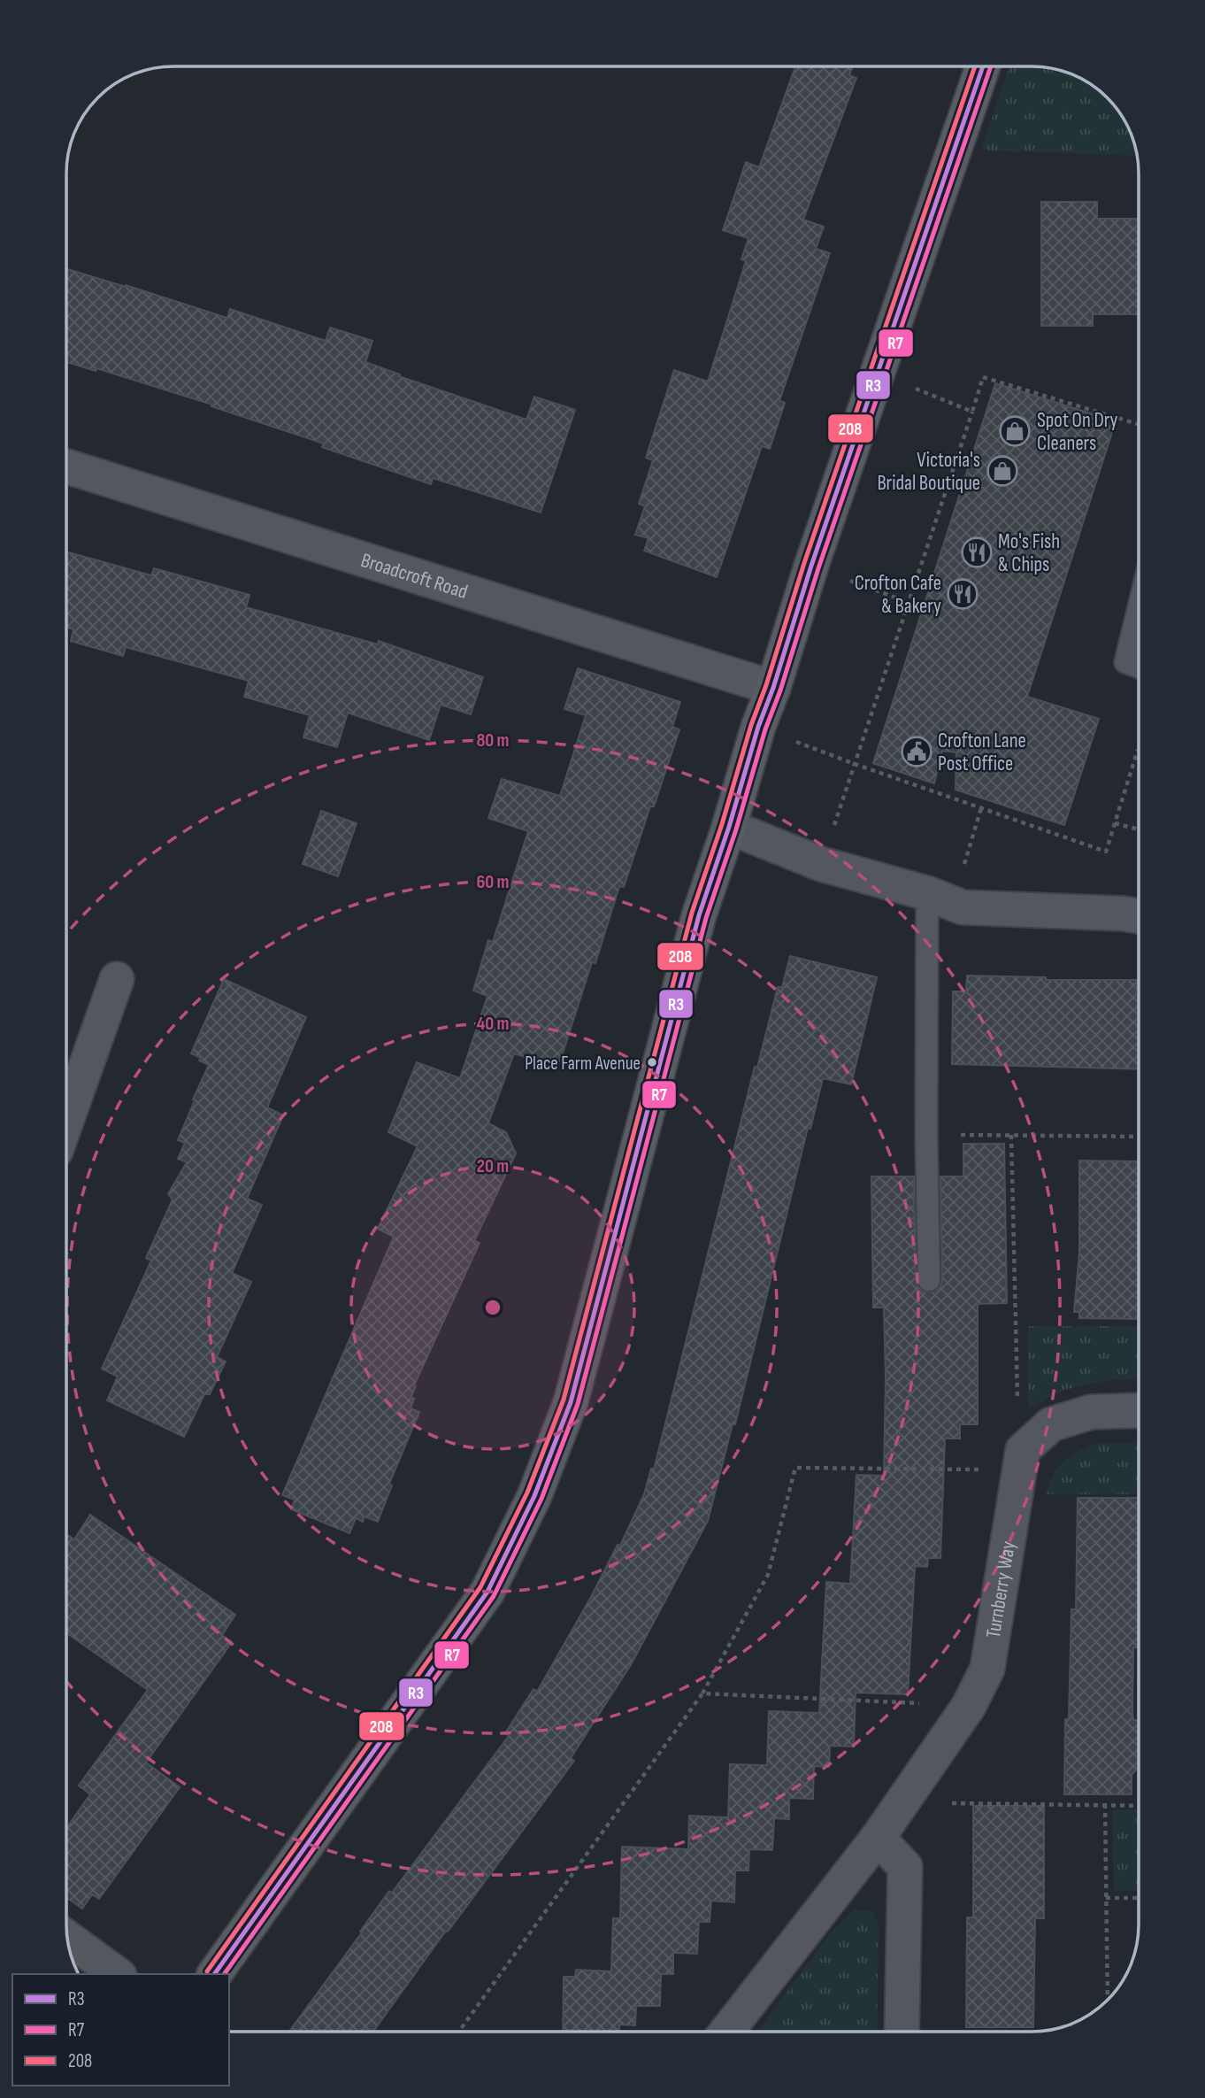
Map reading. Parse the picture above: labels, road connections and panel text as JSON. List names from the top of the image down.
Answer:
{
  "streets": {
    "street": ["Broadcroft Road", "Turnberry Way"]
  },
  "places": {
    "shop": ["Spot On Dry Cleaners", "Victoria's Bridal Boutique"],
    "restaurant": ["Mo's Fish & Chips", "Crofton Cafe & Bakery"],
    "public building": ["Crofton Lane Post Office"],
    "other": ["Place Farm Avenue"]
  },
  "lines": ["transit line 208", "transit line R3", "transit line R7"],
  "legend": ["R3", "R7", "208"],
  "rings": [
    "80 m",
    "60 m",
    "40 m",
    "20 m"
  ]
}
